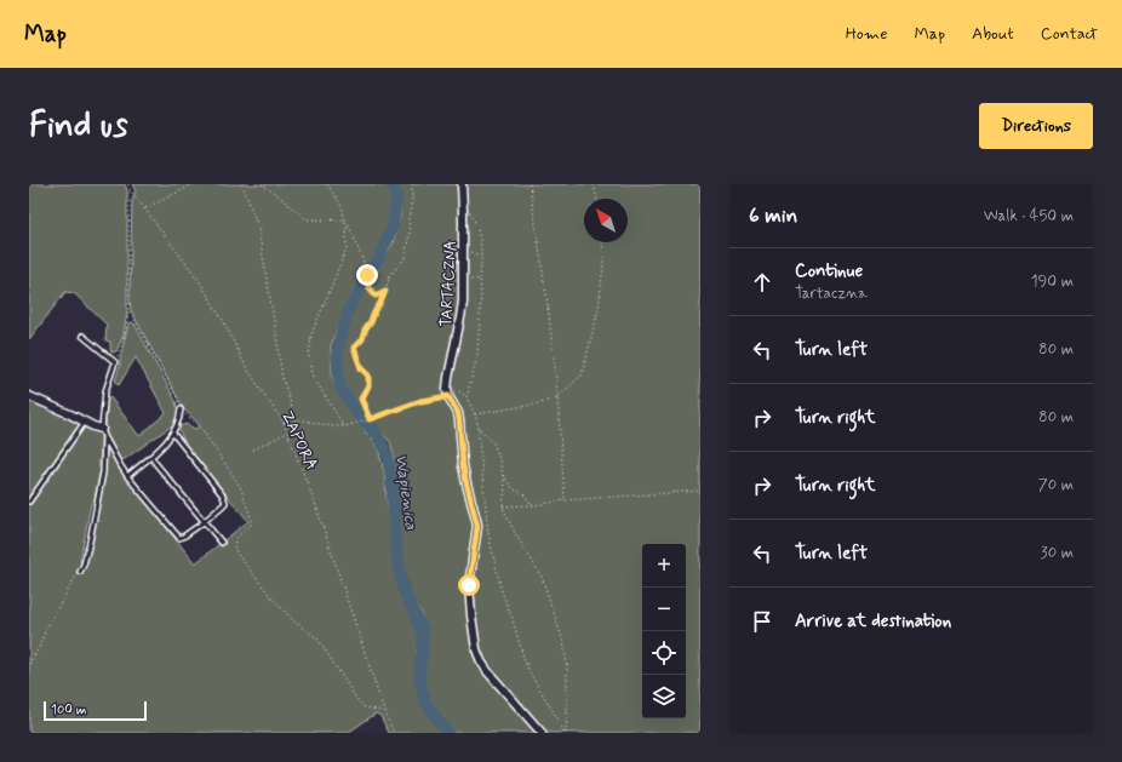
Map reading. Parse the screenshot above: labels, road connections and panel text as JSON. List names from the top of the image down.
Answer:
{
  "streets": {
    "street": ["TARTACZNA"],
    "path": ["ZAPORA"]
  },
  "water": ["Wapienica"],
  "scale_bar": "100 m",
  "north": "top left",
  "page": {
    "header": "Map",
    "nav": [
      "Home",
      "Map",
      "About",
      "Contact"
    ],
    "buttons": "Directions",
    "title": "Find us",
    "heading": ["6 min", "Walk · 450 m"],
    "list": [
      ["Continue", "Tartaczna", "190 m"],
      ["Turn left", "80 m"],
      ["Turn right", "80 m"],
      ["Turn right", "70 m"],
      ["Turn left", "30 m"],
      "Arrive at destination"
    ],
    "map_buttons": ["+", "−"],
    "scale": "100 m"
  }
}
